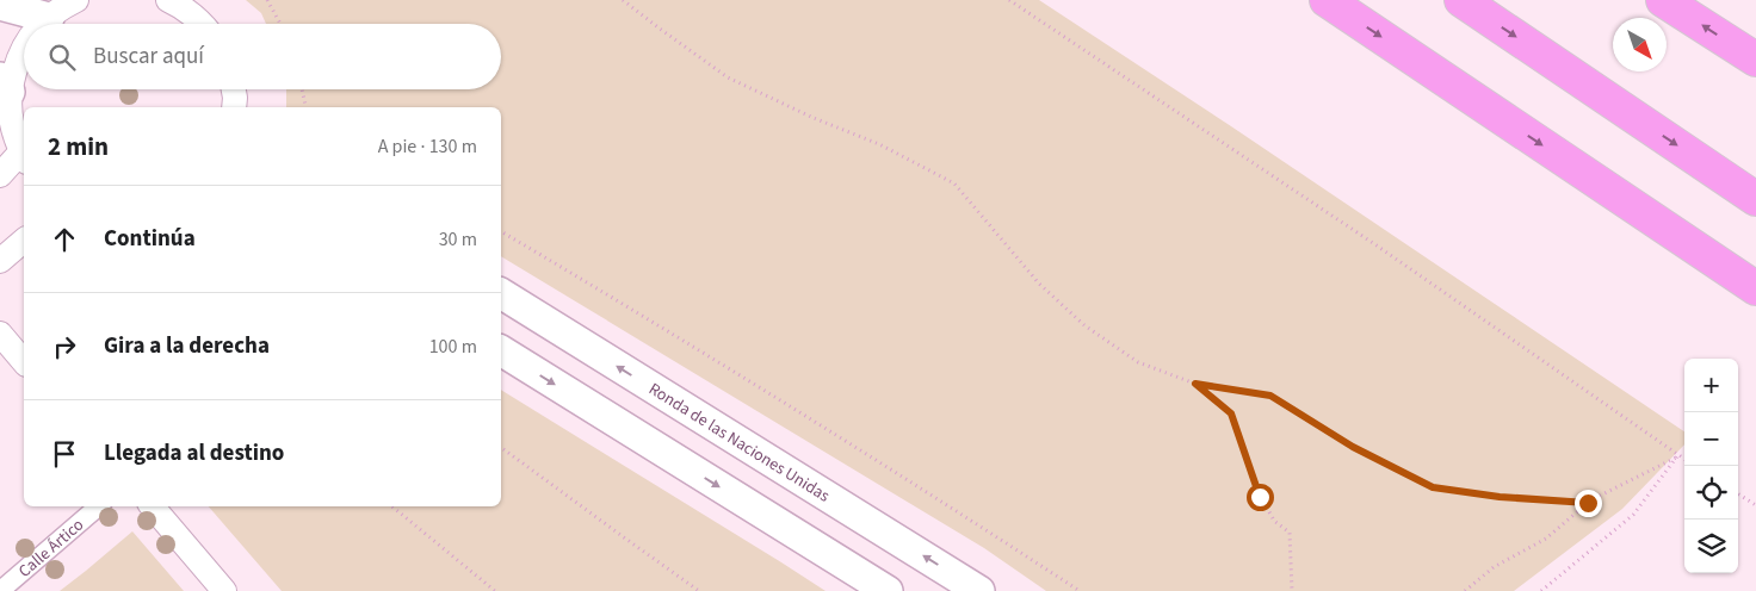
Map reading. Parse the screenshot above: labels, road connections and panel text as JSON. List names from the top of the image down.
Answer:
{
  "streets": {
    "street": ["Ronda de las Naciones Unidas", "Calle Ártico"]
  },
  "north": "bottom right",
  "page": {
    "search": "Buscar aquí",
    "heading": ["2 min", "A pie · 130 m"],
    "list": [
      ["Continúa", "30 m"],
      ["Gira a la derecha", "100 m"],
      "Llegada al destino"
    ],
    "map_buttons": ["+", "−"]
  }
}
